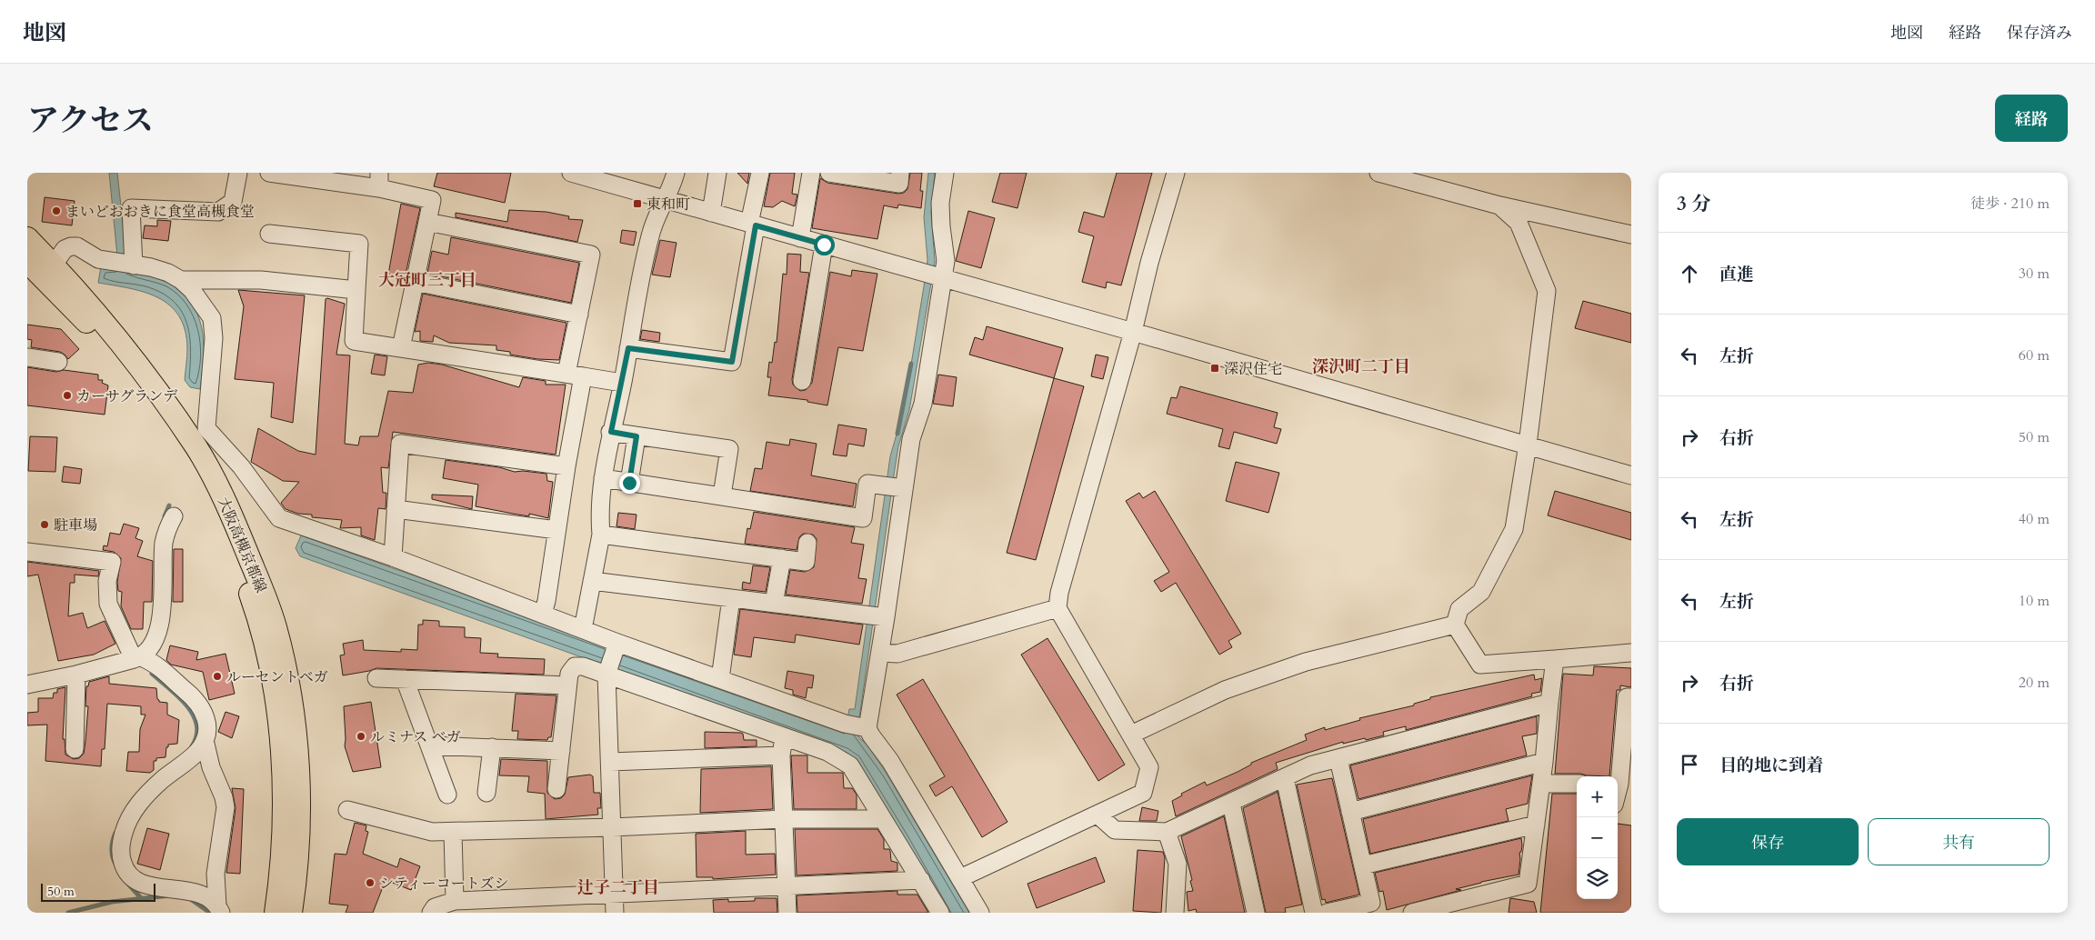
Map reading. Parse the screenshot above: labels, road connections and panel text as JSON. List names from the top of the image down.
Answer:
{
  "streets": {
    "main road": ["大阪高槻京都線"]
  },
  "districts": ["大冠町三丁目", "深沢町二丁目", "辻子二丁目"],
  "places": {
    "transit": ["東和町", "深沢住宅"],
    "other": [
      "まいどおおきに食堂高槻食堂",
      "カーサグランデ",
      "駐車場",
      "ルーセントベガ",
      "ルミナス ベガ",
      "シティーコートズシ"
    ]
  },
  "scale_bar": "50 m",
  "page": {
    "header": "地図",
    "nav": ["地図", "経路", "保存済み"],
    "title": "アクセス",
    "buttons": [
      "経路",
      ["保存", "共有"]
    ],
    "heading": ["3 分", "徒歩 · 210 m"],
    "list": [
      ["直進", "30 m"],
      ["左折", "60 m"],
      ["右折", "50 m"],
      ["左折", "40 m"],
      ["左折", "10 m"],
      ["右折", "20 m"],
      "目的地に到着"
    ],
    "map_buttons": ["+", "−"],
    "scale": "50 m"
  }
}
